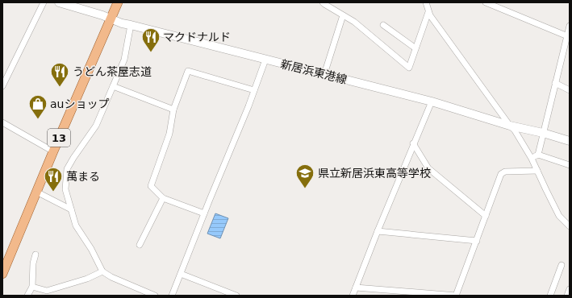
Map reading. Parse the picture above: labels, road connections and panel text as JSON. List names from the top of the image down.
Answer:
{
  "streets": {
    "main road": ["新居浜東港線", "13"]
  },
  "crossings": [
    ["新居浜東港線", "13"]
  ],
  "places": {
    "restaurant": ["マクドナルド", "うどん茶屋志道", "萬まる"],
    "shop": ["auショップ"],
    "school or university": ["県立新居浜東高等学校"]
  }
}
